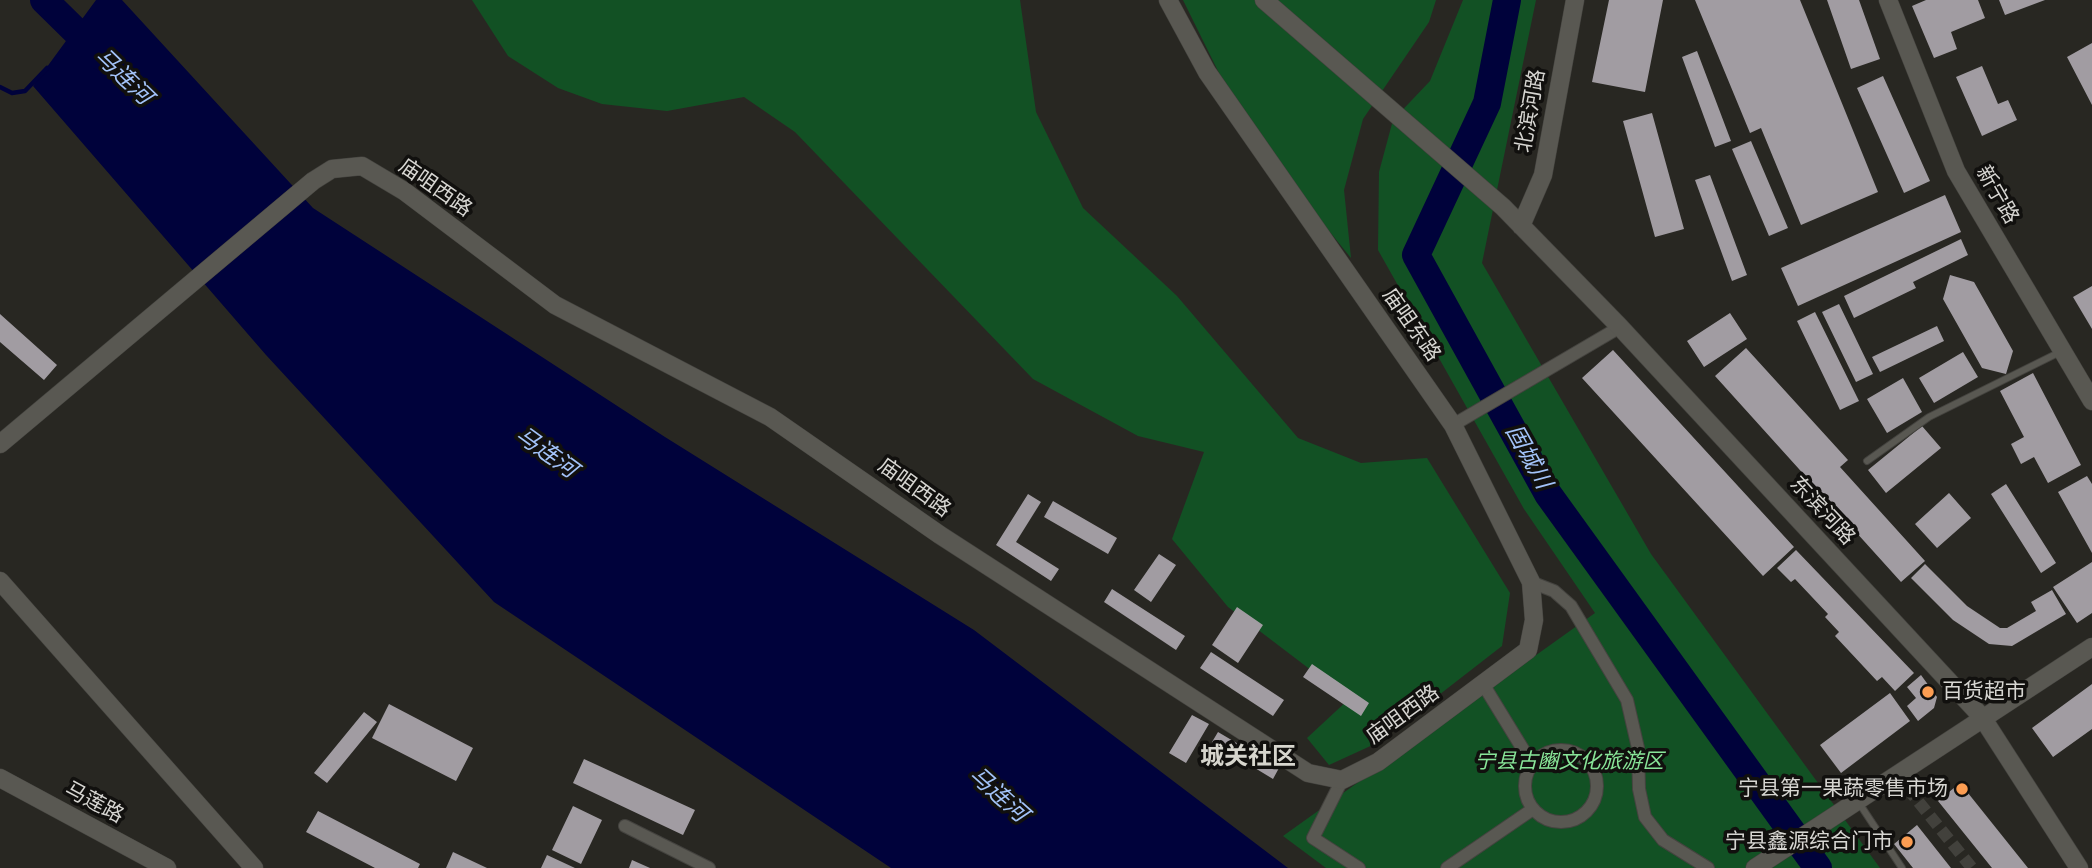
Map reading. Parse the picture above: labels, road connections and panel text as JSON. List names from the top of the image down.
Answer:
{
  "streets": {
    "street": [
      "北滨河路",
      "庙咀西路",
      "新宁路",
      "庙咀东路",
      "东滨河路",
      "马莲路"
    ]
  },
  "crossings": [
    ["北滨河路", "东滨河路"],
    ["庙咀西路", "庙咀东路"]
  ],
  "districts": ["城关社区"],
  "water": ["马连河", "固城川"],
  "parks": ["宁县古豳文化旅游区"],
  "places": ["百货超市", "宁县第一果蔬零售市场", "宁县鑫源综合门市"]
}
